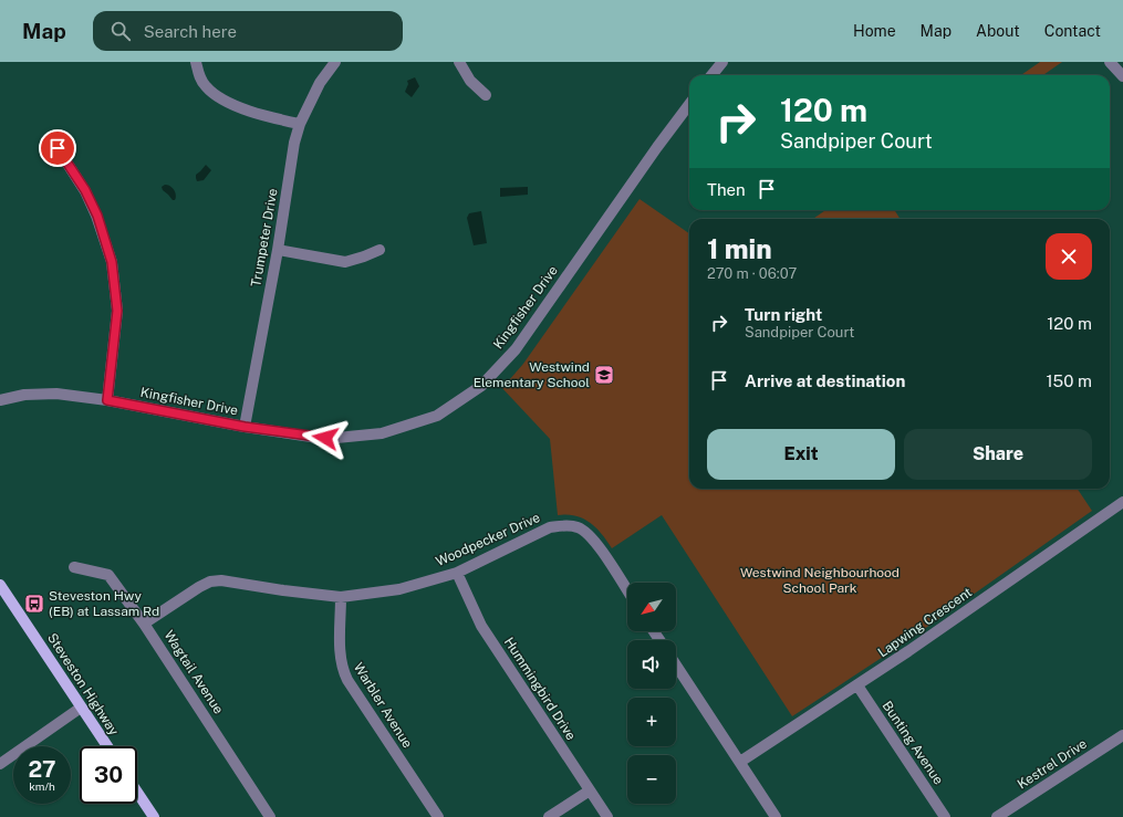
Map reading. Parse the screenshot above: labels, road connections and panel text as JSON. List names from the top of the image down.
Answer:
{
  "streets": {
    "main road": ["Steveston Highway"],
    "street": [
      "Trumpeter Drive",
      "Kingfisher Drive",
      "Woodpecker Drive",
      "Lapwing Crescent",
      "Wagtail Avenue",
      "Hummingbird Drive",
      "Warbler Avenue",
      "Bunting Avenue",
      "Kestrel Drive"
    ]
  },
  "crossings": [
    ["Trumpeter Drive", "Kingfisher Drive"],
    ["Woodpecker Drive", "Wagtail Avenue"],
    ["Woodpecker Drive", "Hummingbird Drive"],
    ["Woodpecker Drive", "Warbler Avenue"],
    ["Lapwing Crescent", "Bunting Avenue"]
  ],
  "parks": ["Westwind Neighbourhood School Park"],
  "places": {
    "school or university": ["Westwind Elementary School"],
    "bus stop": ["Steveston Hwy (EB) at Lassam Rd"]
  },
  "north": "bottom left",
  "page": {
    "header": "Map",
    "search": "Search here",
    "nav": [
      "Home",
      "Map",
      "About",
      "Contact"
    ],
    "turn": ["120 m", "Sandpiper Court"],
    "then": "Then",
    "heading": ["1 min", "270 m · 06:07"],
    "list": [
      {
        "name": "Turn right",
        "note": "Sandpiper Court",
        "value": "120 m"
      },
      {
        "name": "Arrive at destination",
        "value": "150 m"
      }
    ],
    "buttons": ["Exit", "Share"],
    "map_buttons": ["+", "−"],
    "speed": "27 km/h",
    "limit": "30"
  }
}
